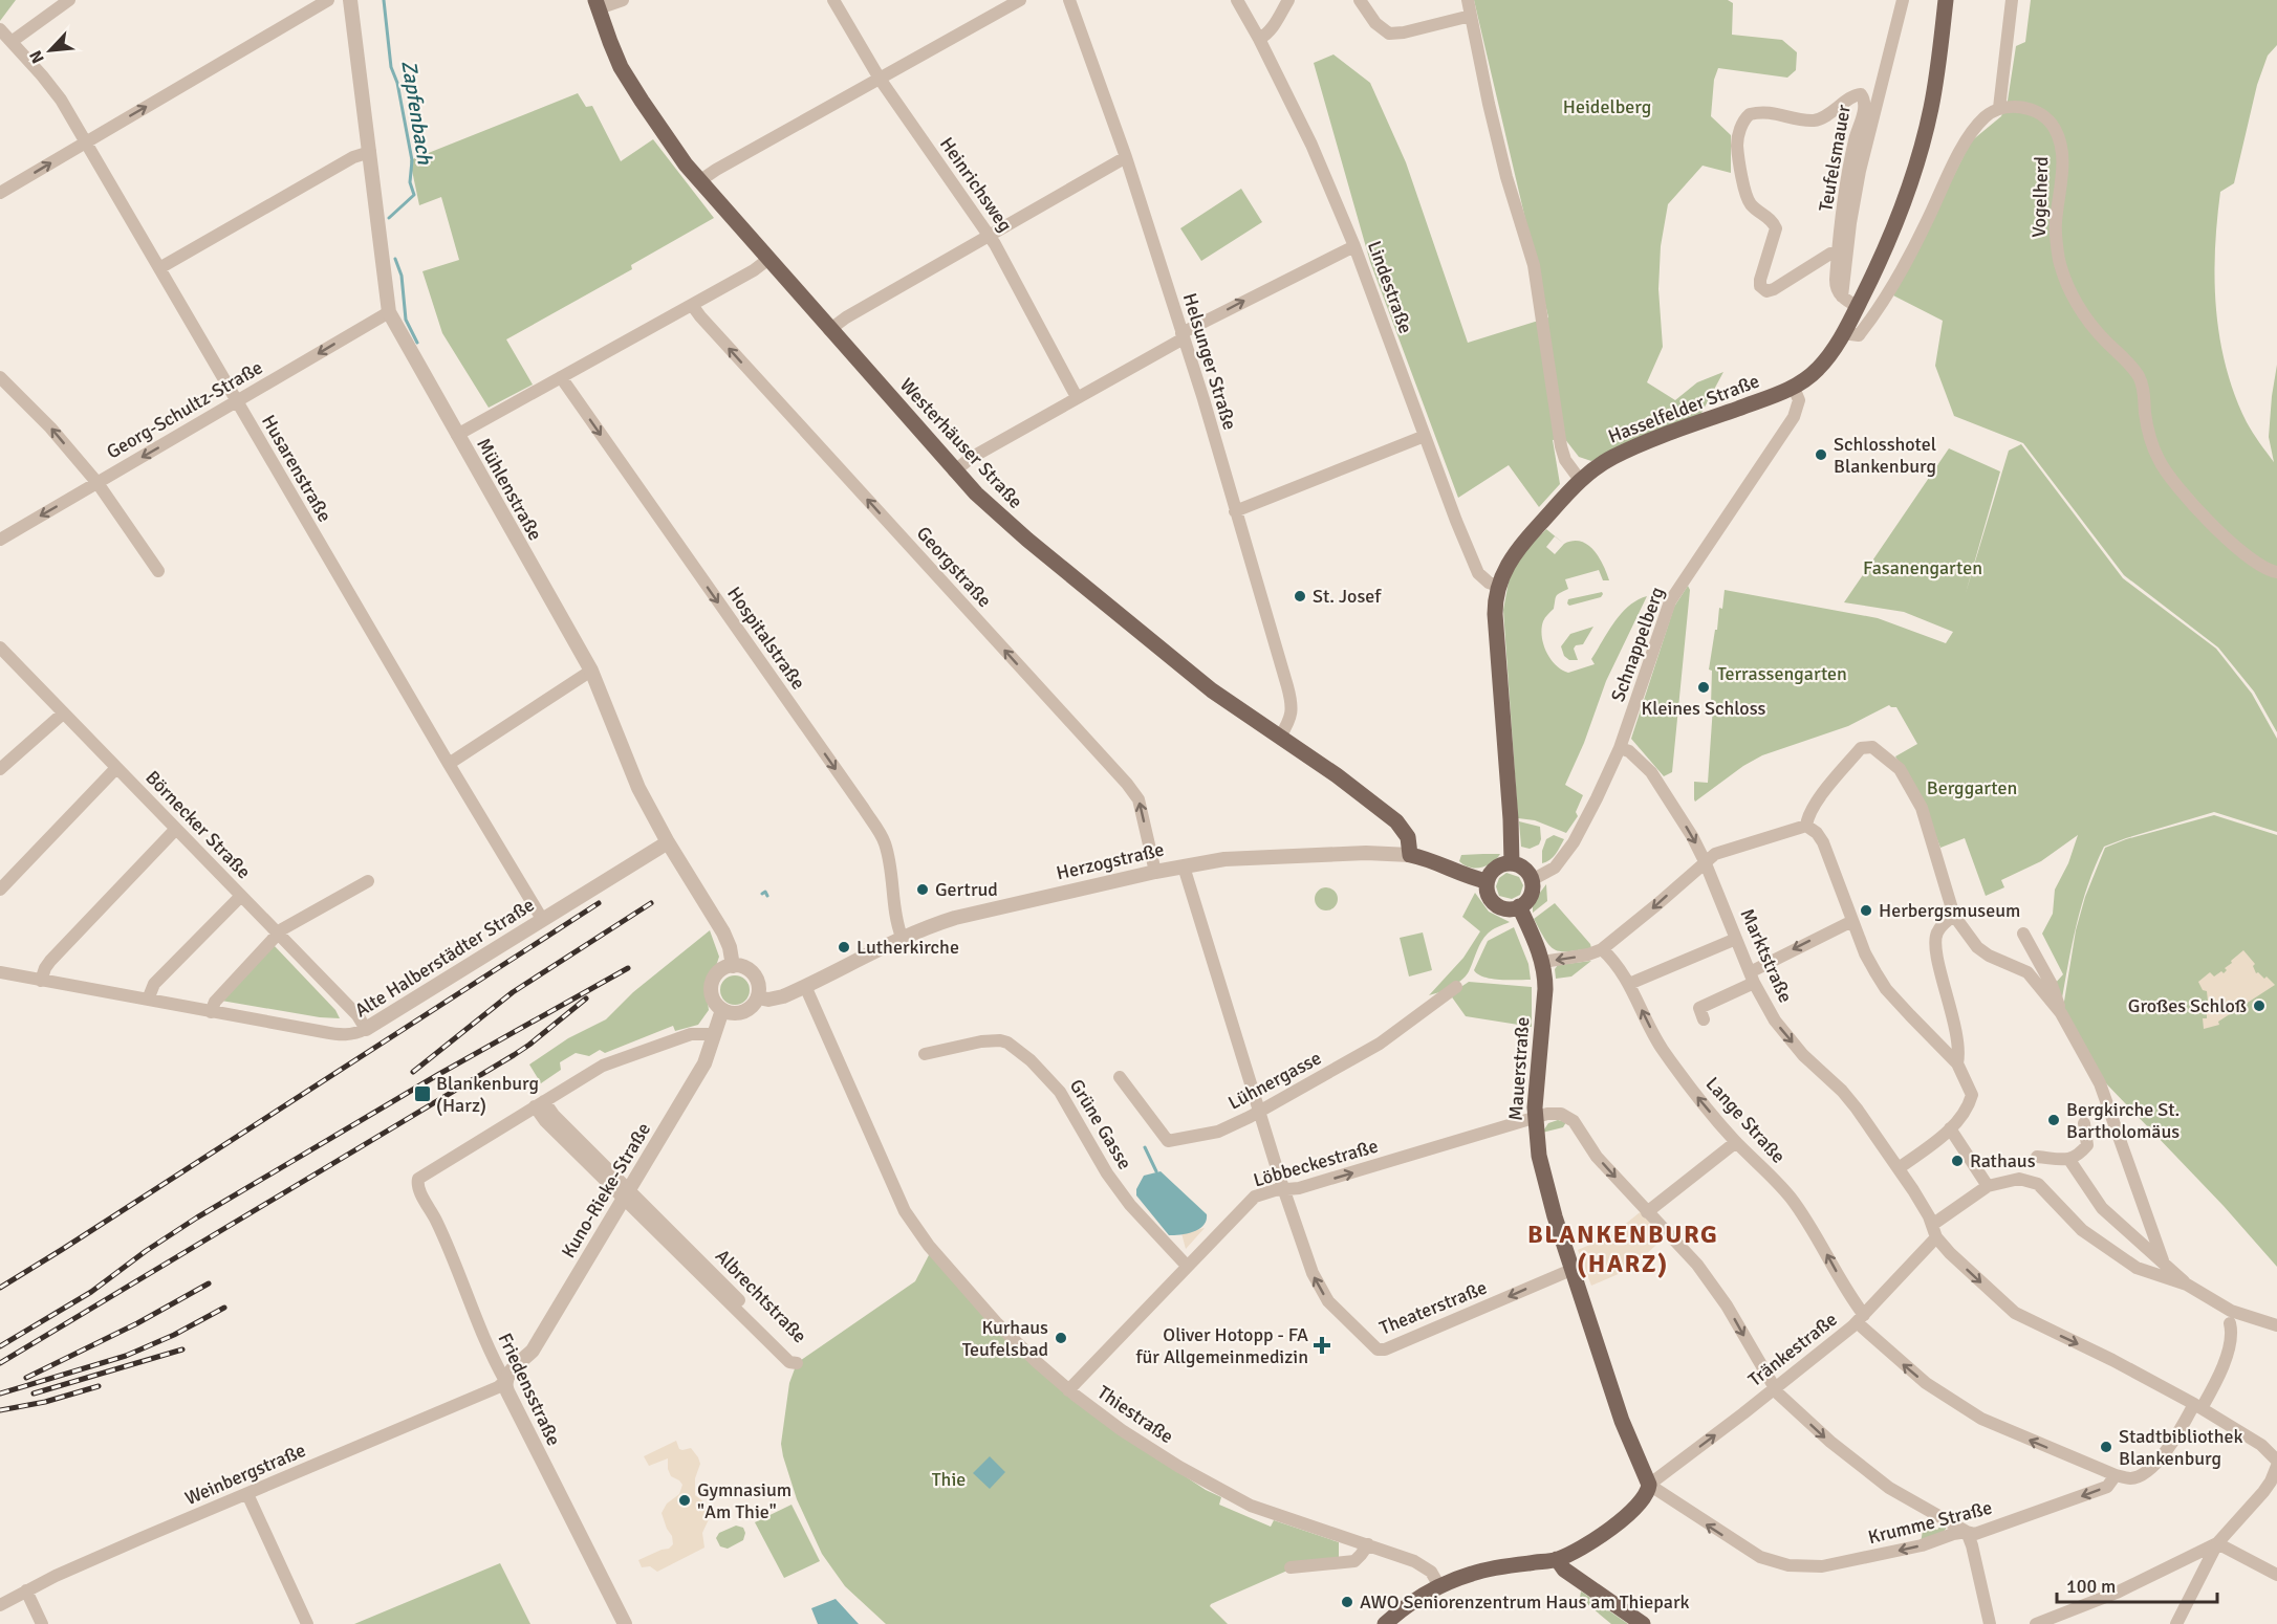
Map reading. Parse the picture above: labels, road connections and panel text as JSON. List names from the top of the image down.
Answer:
{
  "streets": {
    "main road": [
      "Hasselfelder Straße",
      "Westerhäuser Straße",
      "Herzogstraße",
      "Mauerstraße"
    ],
    "street": [
      "Teufelsmauer",
      "Heinrichsweg",
      "Vogelherd",
      "Lindestraße",
      "Helsunger Straße",
      "Georg-Schultz-Straße",
      "Husarenstraße",
      "Mühlenstraße",
      "Georgstraße",
      "Hospitalstraße",
      "Schnappelberg",
      "Börnecker Straße",
      "Marktstraße",
      "Alte Halberstädter Straße",
      "Lühnergasse",
      "Lange Straße",
      "Grüne Gasse",
      "Löbbeckestraße",
      "Kuno-Rieke-Straße",
      "Albrechtstraße",
      "Theaterstraße",
      "Tränkestraße",
      "Friedensstraße",
      "Thiestraße",
      "Weinbergstraße",
      "Krumme Straße"
    ]
  },
  "crossings": [
    ["Lindestraße", "Hasselfelder Straße"],
    ["Helsunger Straße", "Westerhäuser Straße"],
    ["Hasselfelder Straße", "Schnappelberg"],
    ["Hasselfelder Straße", "Herzogstraße"],
    ["Hasselfelder Straße", "Mauerstraße"],
    ["Georg-Schultz-Straße", "Husarenstraße"],
    ["Georg-Schultz-Straße", "Mühlenstraße"],
    ["Westerhäuser Straße", "Herzogstraße"],
    ["Husarenstraße", "Alte Halberstädter Straße"],
    ["Mühlenstraße", "Herzogstraße"],
    ["Mühlenstraße", "Alte Halberstädter Straße"],
    ["Mühlenstraße", "Kuno-Rieke-Straße"],
    ["Georgstraße", "Herzogstraße"],
    ["Hospitalstraße", "Herzogstraße"],
    ["Schnappelberg", "Herzogstraße"],
    ["Schnappelberg", "Marktstraße"],
    ["Schnappelberg", "Mauerstraße"],
    ["Börnecker Straße", "Alte Halberstädter Straße"],
    ["Herzogstraße", "Mauerstraße"],
    ["Herzogstraße", "Kuno-Rieke-Straße"],
    ["Herzogstraße", "Thiestraße"],
    ["Marktstraße", "Tränkestraße"],
    ["Marktstraße", "Krumme Straße"],
    ["Mauerstraße", "Löbbeckestraße"],
    ["Mauerstraße", "Theaterstraße"],
    ["Mauerstraße", "Tränkestraße"],
    ["Mauerstraße", "Krumme Straße"],
    ["Lange Straße", "Tränkestraße"],
    ["Lange Straße", "Krumme Straße"],
    ["Grüne Gasse", "Löbbeckestraße"],
    ["Löbbeckestraße", "Theaterstraße"],
    ["Löbbeckestraße", "Thiestraße"],
    ["Kuno-Rieke-Straße", "Albrechtstraße"],
    ["Kuno-Rieke-Straße", "Friedensstraße"],
    ["Kuno-Rieke-Straße", "Weinbergstraße"],
    ["Albrechtstraße", "Friedensstraße"],
    ["Tränkestraße", "Krumme Straße"],
    ["Friedensstraße", "Weinbergstraße"]
  ],
  "one_way": [
    "Georg-Schultz-Straße",
    "Georgstraße",
    "Hospitalstraße",
    "Löbbeckestraße"
  ],
  "districts": ["BLANKENBURG (HARZ)"],
  "water": ["Zapfenbach"],
  "parks": [
    "Heidelberg",
    "Fasanengarten",
    "Terrassengarten",
    "Berggarten",
    "Thie"
  ],
  "places": {
    "other": [
      "Schlosshotel Blankenburg",
      "St. Josef",
      "Kleines Schloss",
      "Gertrud",
      "Herbergsmuseum",
      "Lutherkirche",
      "Großes Schloß",
      "Bergkirche St. Bartholomäus",
      "Rathaus",
      "Kurhaus Teufelsbad",
      "Stadtbibliothek Blankenburg",
      "Gymnasium \"Am Thie\"",
      "AWO Seniorenzentrum Haus am Thiepark"
    ],
    "transit": ["Blankenburg (Harz)"],
    "health": ["Oliver Hotopp - FA für Allgemeinmedizin"]
  },
  "scale_bar": "100 m",
  "north": "bottom left"
}
